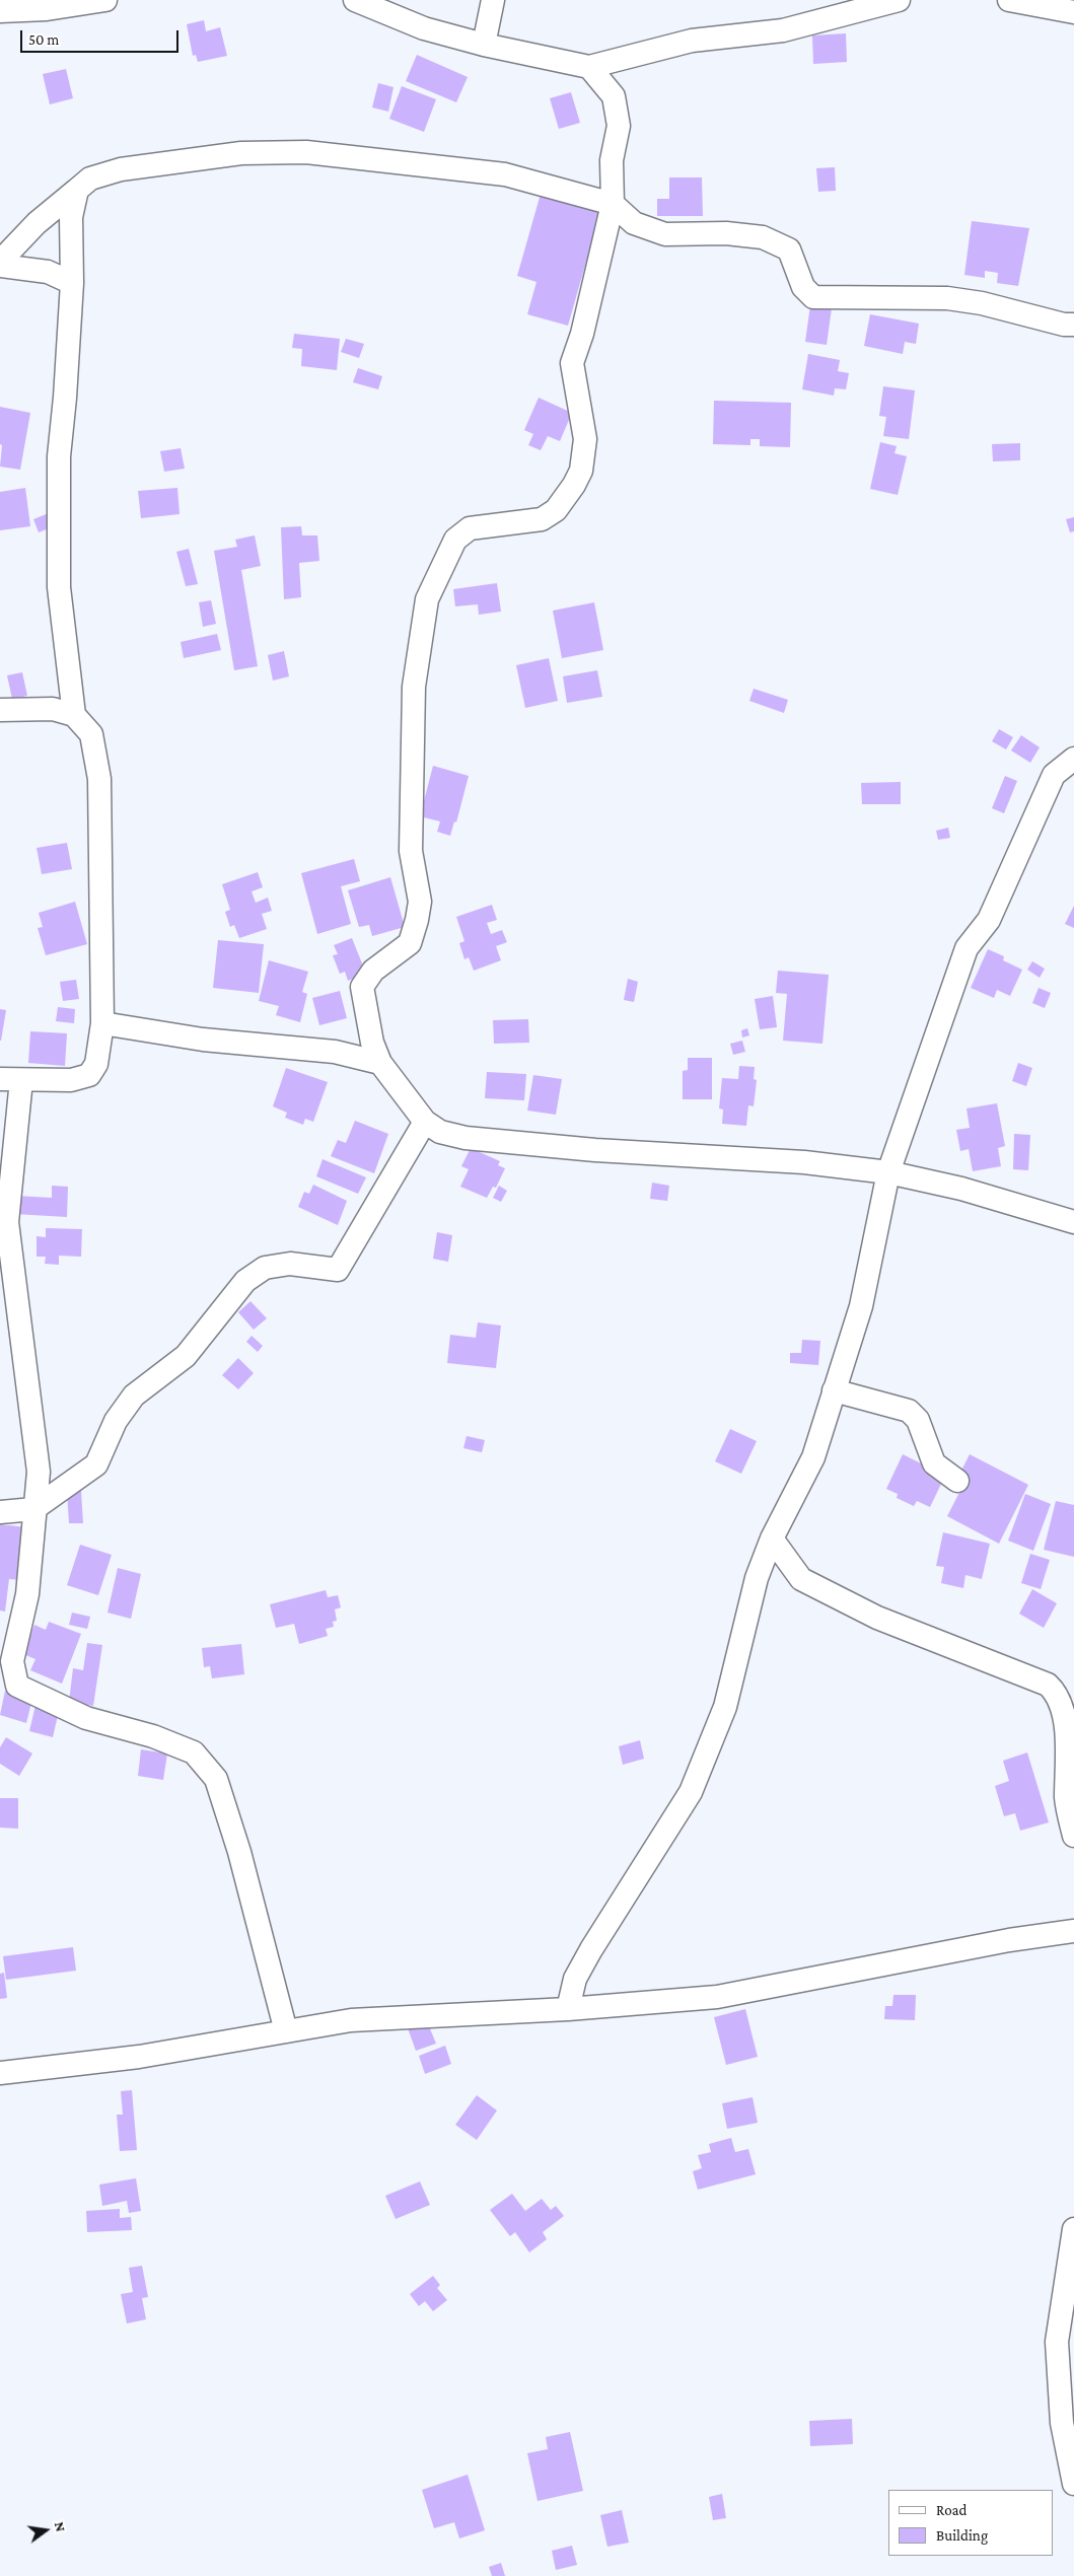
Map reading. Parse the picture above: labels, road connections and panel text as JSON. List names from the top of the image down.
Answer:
{
  "legend": ["Road", "Building"],
  "scale_bar": "50 m",
  "north": "right"
}
